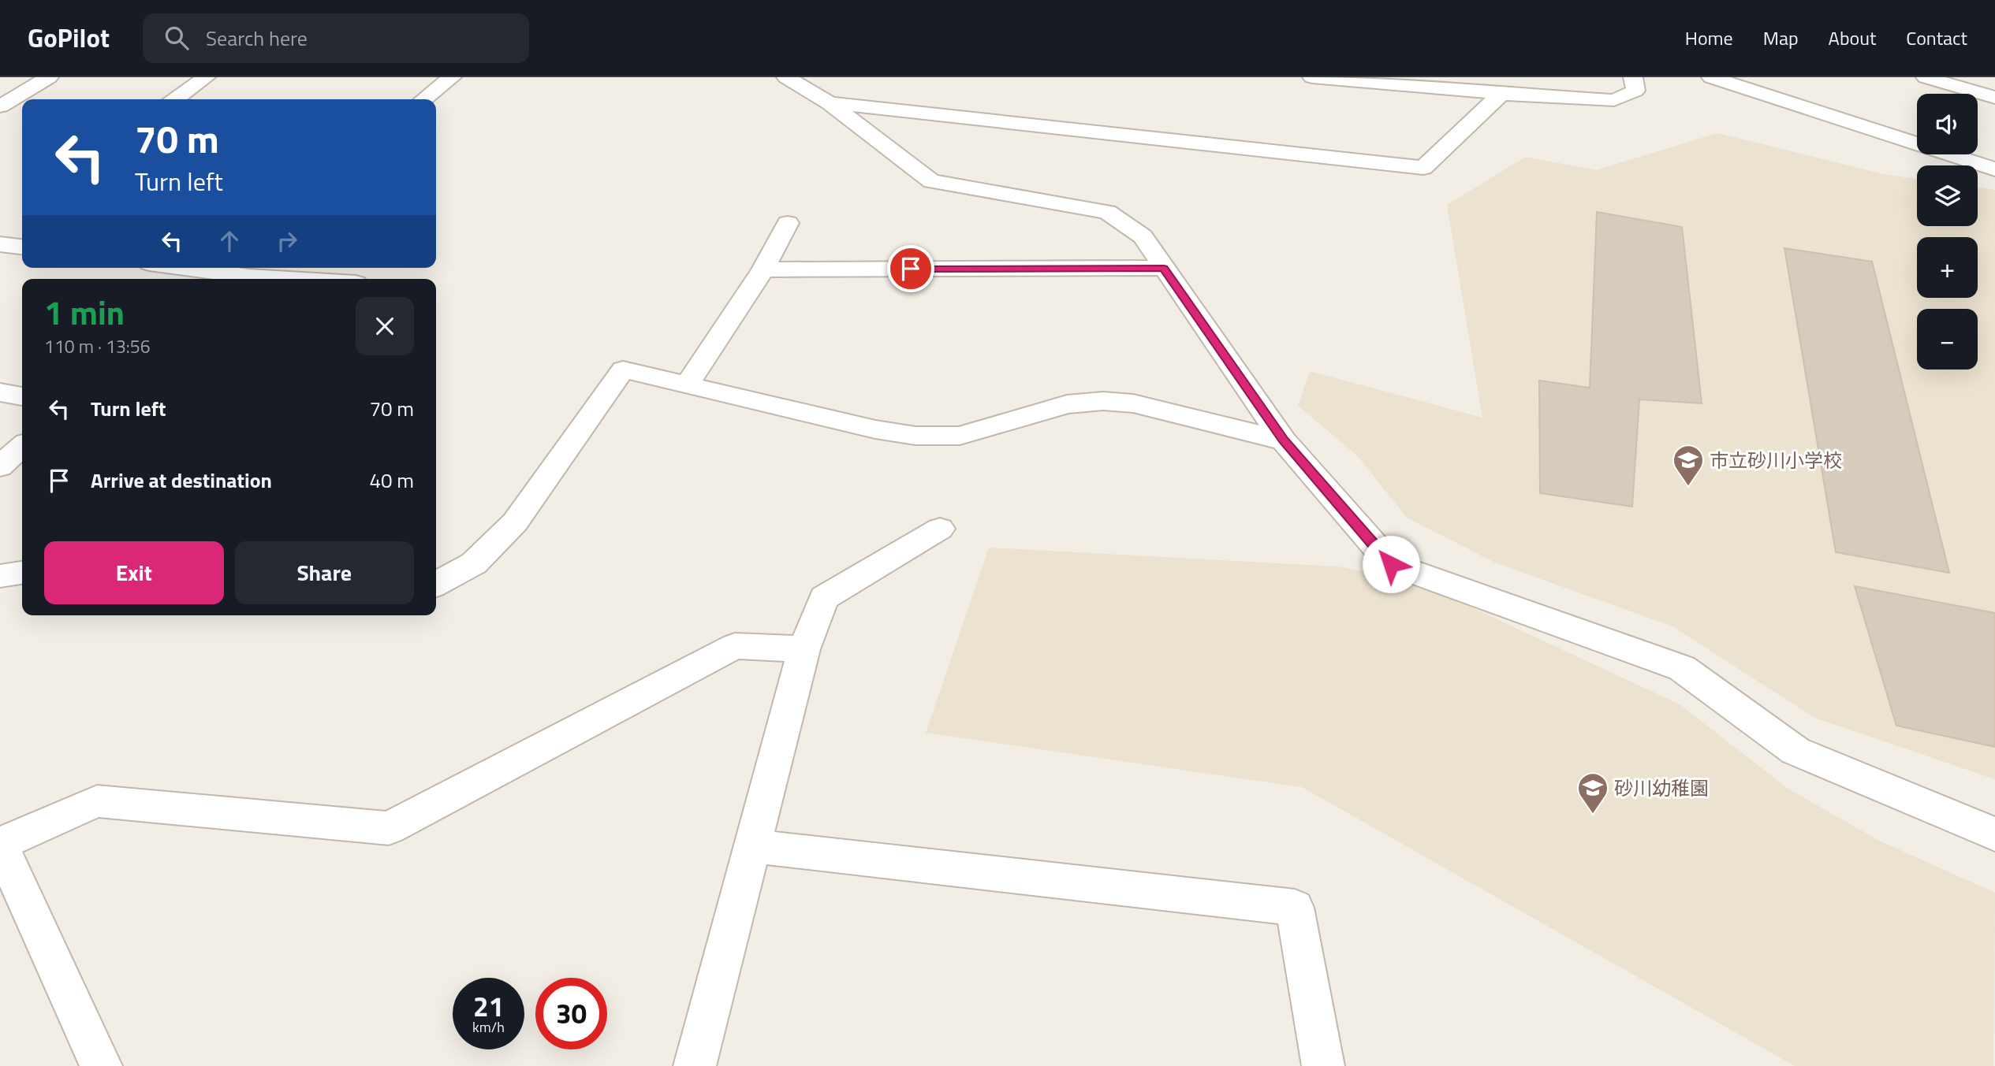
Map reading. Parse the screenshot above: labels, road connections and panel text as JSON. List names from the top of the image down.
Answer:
{
  "places": {
    "school or university": ["市立砂川小学校", "砂川幼稚園"]
  },
  "page": {
    "header": "GoPilot",
    "search": "Search here",
    "nav": [
      "Home",
      "Map",
      "About",
      "Contact"
    ],
    "map_buttons": ["+", "−"],
    "turn": ["70 m", "Turn left"],
    "heading": ["1 min", "110 m · 13:56"],
    "list": [
      {
        "name": "Turn left",
        "value": "70 m"
      },
      {
        "name": "Arrive at destination",
        "value": "40 m"
      }
    ],
    "buttons": ["Exit", "Share"],
    "speed": "21 km/h",
    "limit": "30"
  }
}
